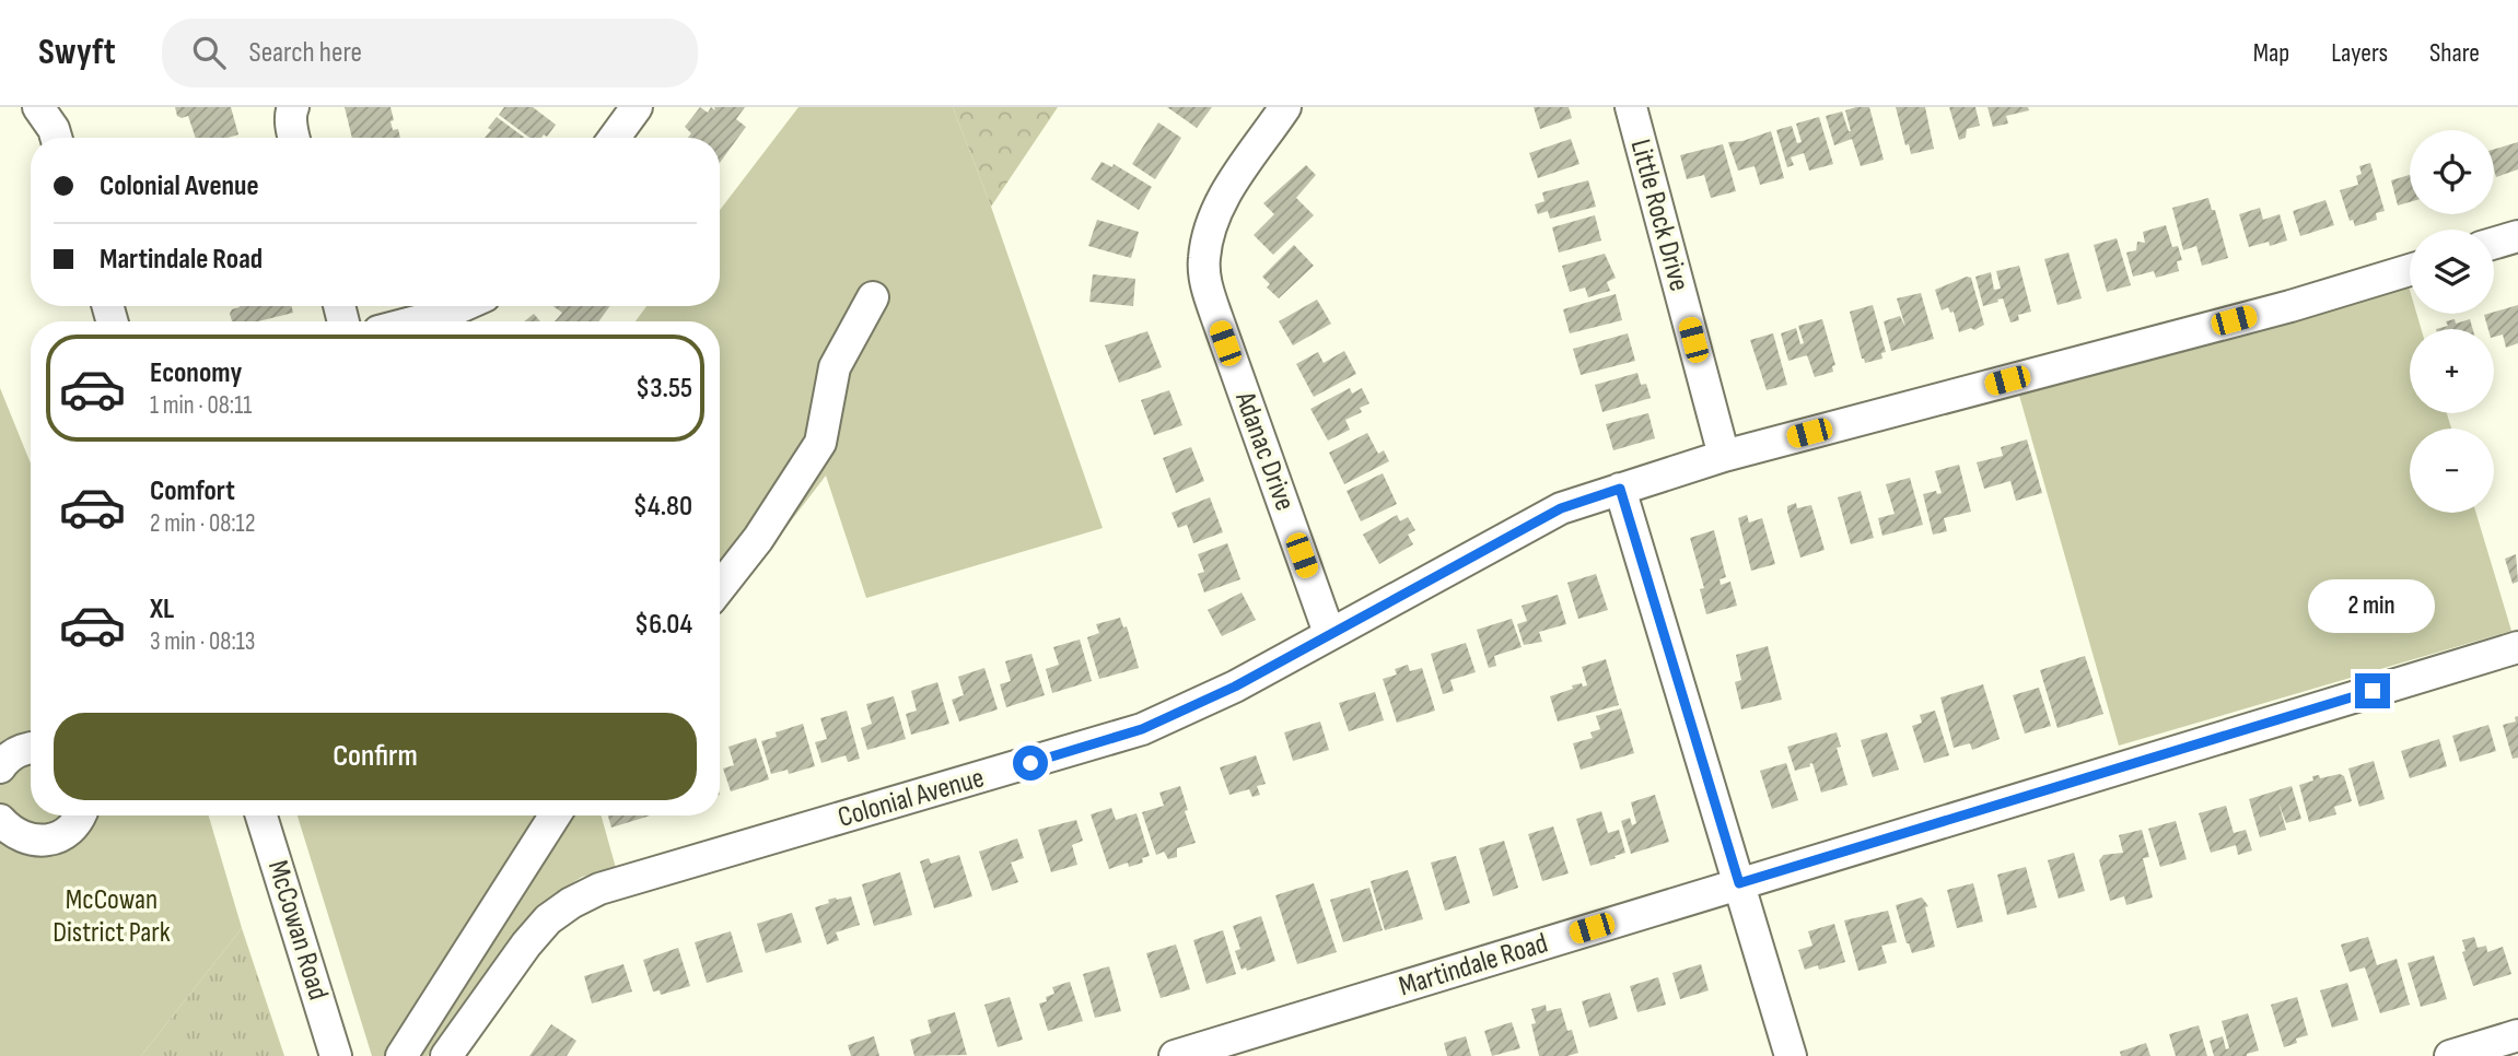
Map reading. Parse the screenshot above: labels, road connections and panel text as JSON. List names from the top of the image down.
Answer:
{
  "streets": {
    "street": [
      "Little Rock Drive",
      "Adanac Drive",
      "Colonial Avenue",
      "McCowan Road",
      "Martindale Road"
    ]
  },
  "crossings": [
    ["Little Rock Drive", "Colonial Avenue"],
    ["Adanac Drive", "Colonial Avenue"]
  ],
  "parks": ["McCowan District Park"],
  "page": {
    "header": "Swyft",
    "search": "Search here",
    "nav": ["Map", "Layers", "Share"],
    "map_buttons": ["+", "−"],
    "banner": ["Colonial Avenue", "Martindale Road"],
    "list": [
      {
        "name": "Economy",
        "note": "1 min · 08:11",
        "value": "$3.55"
      },
      {
        "name": "Comfort",
        "note": "2 min · 08:12",
        "value": "$4.80"
      },
      {
        "name": "XL",
        "note": "3 min · 08:13",
        "value": "$6.04"
      }
    ],
    "bubble": "2 min",
    "buttons": "Confirm"
  }
}
